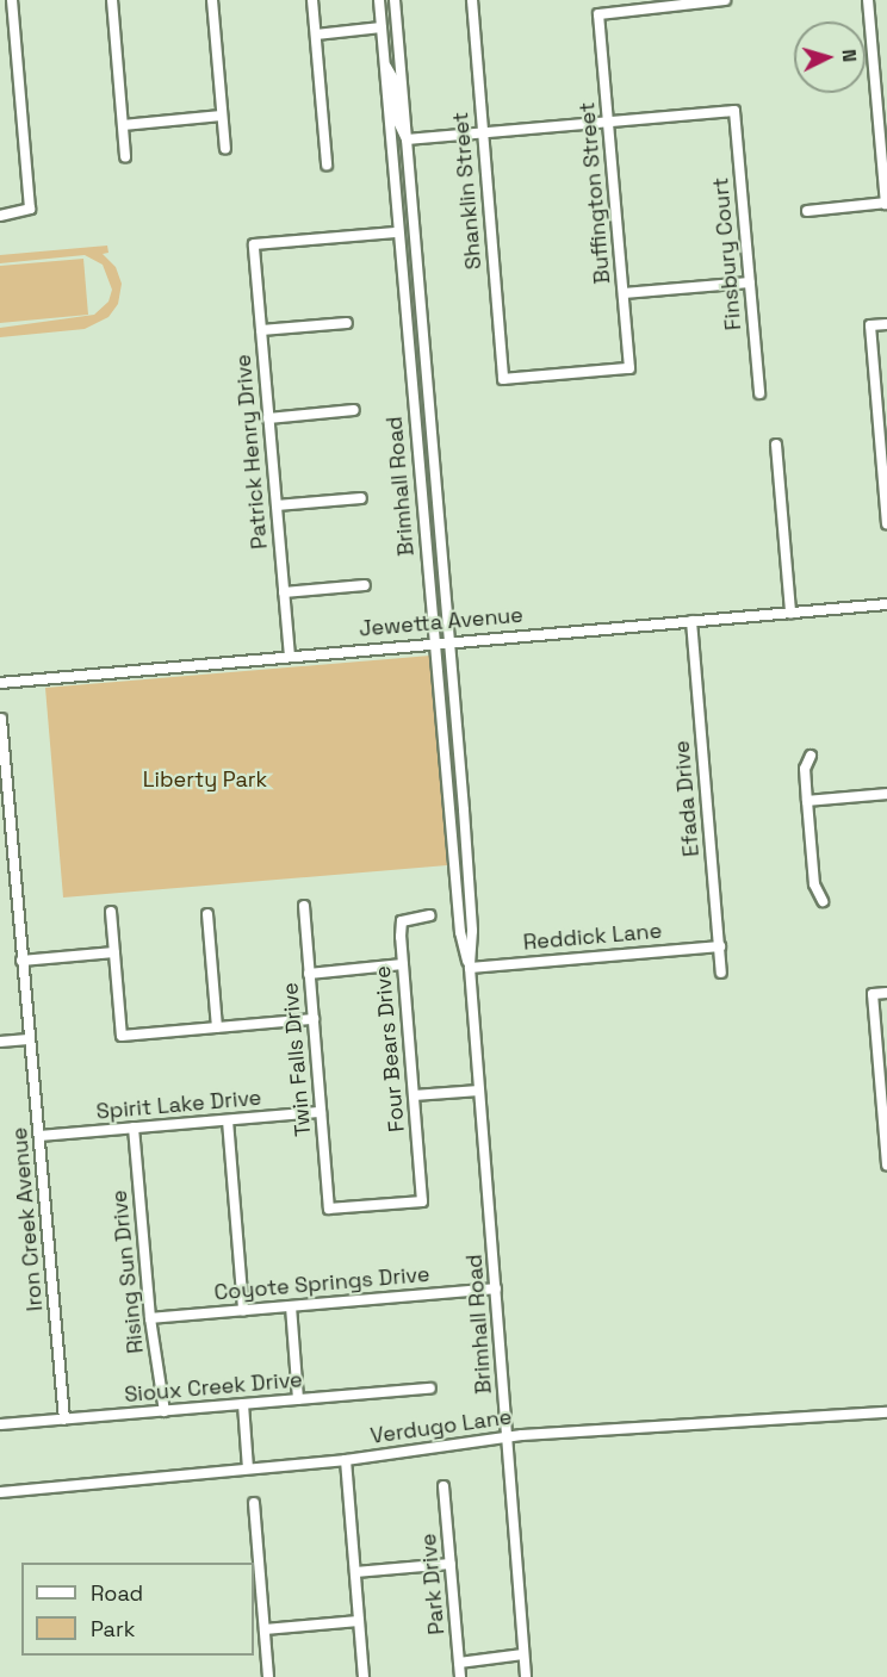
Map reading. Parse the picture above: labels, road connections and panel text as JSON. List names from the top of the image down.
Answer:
{
  "streets": {
    "street": [
      "Shanklin Street",
      "Buffington Street",
      "Finsbury Court",
      "Patrick Henry Drive",
      "Brimhall Road",
      "Jewetta Avenue",
      "Efada Drive",
      "Reddick Lane",
      "Four Bears Drive",
      "Twin Falls Drive",
      "Spirit Lake Drive",
      "Iron Creek Avenue",
      "Rising Sun Drive",
      "Coyote Springs Drive",
      "Sioux Creek Drive",
      "Verdugo Lane",
      "Park Drive"
    ]
  },
  "crossings": [
    ["Shanklin Street", "Buffington Street"],
    ["Buffington Street", "Finsbury Court"],
    ["Patrick Henry Drive", "Brimhall Road"],
    ["Patrick Henry Drive", "Jewetta Avenue"],
    ["Brimhall Road", "Jewetta Avenue"],
    ["Brimhall Road", "Reddick Lane"],
    ["Brimhall Road", "Coyote Springs Drive"],
    ["Brimhall Road", "Verdugo Lane"],
    ["Jewetta Avenue", "Efada Drive"],
    ["Efada Drive", "Reddick Lane"],
    ["Four Bears Drive", "Twin Falls Drive"],
    ["Twin Falls Drive", "Spirit Lake Drive"],
    ["Spirit Lake Drive", "Iron Creek Avenue"],
    ["Spirit Lake Drive", "Rising Sun Drive"],
    ["Iron Creek Avenue", "Sioux Creek Drive"],
    ["Rising Sun Drive", "Coyote Springs Drive"],
    ["Rising Sun Drive", "Sioux Creek Drive"]
  ],
  "parks": ["Liberty Park"],
  "legend": ["Road", "Park"],
  "north": "right"
}
